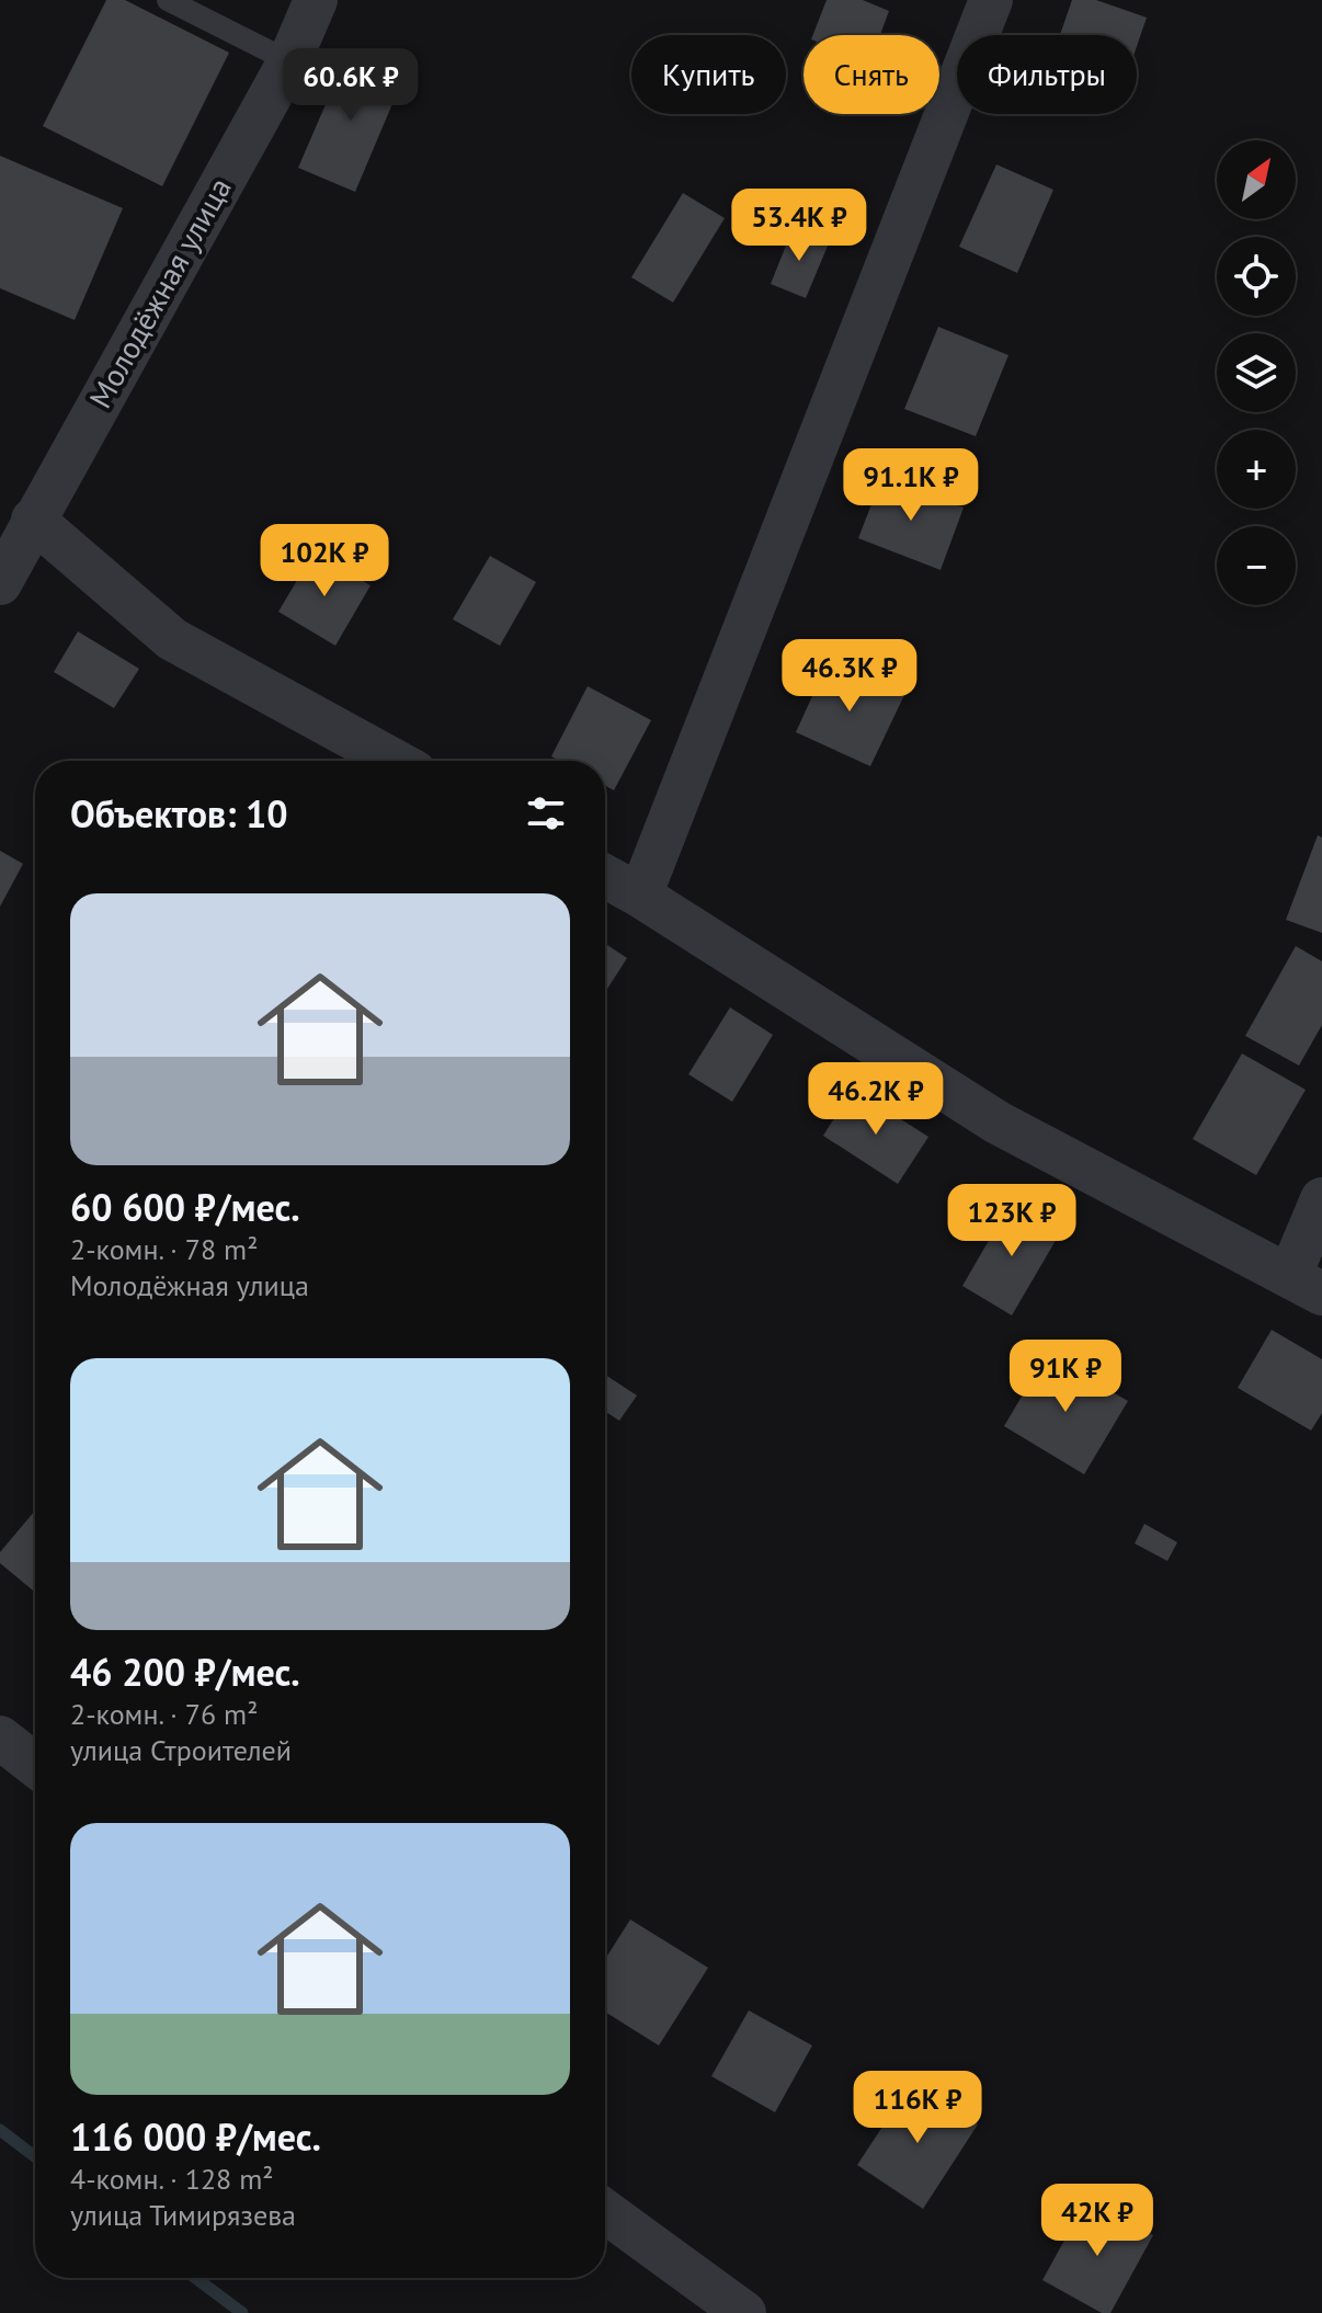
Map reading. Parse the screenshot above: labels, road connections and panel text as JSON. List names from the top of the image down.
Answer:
{
  "streets": {
    "street": ["Молодёжная улица"]
  },
  "north": "top right",
  "page": {
    "chip": ["Купить", "Снять", "Фильтры"],
    "price": [
      "60.6K ₽",
      "53.4K ₽",
      "91.1K ₽",
      "102K ₽",
      "46.3K ₽",
      "46.2K ₽",
      "123K ₽",
      "91K ₽",
      "116K ₽",
      "42K ₽"
    ],
    "map_buttons": ["+", "−"],
    "heading": "Объектов: 10",
    "list": [
      {
        "name": "60 600 ₽/мес.",
        "note": "2-комн. · 78 m² · Молодёжная улица"
      },
      {
        "name": "46 200 ₽/мес.",
        "note": "2-комн. · 76 m² · улица Строителей"
      },
      {
        "name": "116 000 ₽/мес.",
        "note": "4-комн. · 128 m² · улица Тимирязева"
      }
    ]
  }
}
